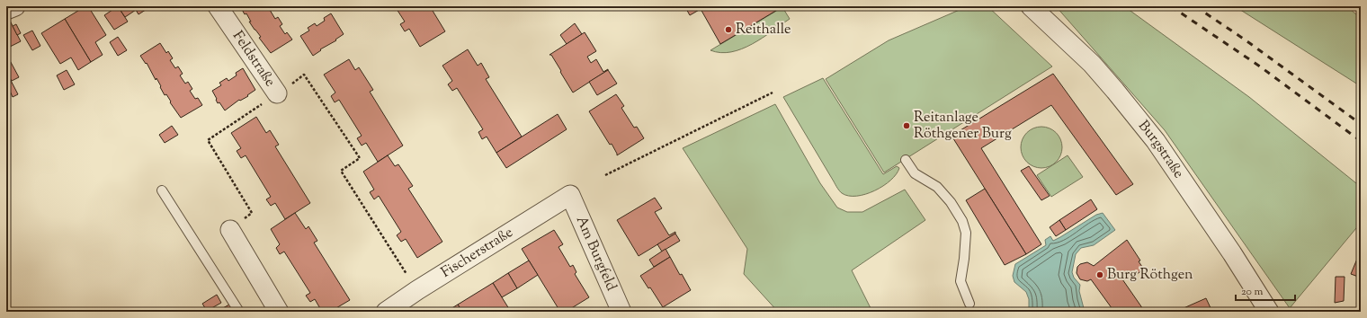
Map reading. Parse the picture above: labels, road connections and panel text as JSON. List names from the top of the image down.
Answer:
{
  "streets": {
    "street": [
      "Feldstraße",
      "Burgstraße",
      "Fischerstraße",
      "Am Burgfeld"
    ]
  },
  "crossings": [
    ["Fischerstraße", "Am Burgfeld"]
  ],
  "places": ["Reithalle", "Reitanlage Röthgener Burg", "Burg Röthgen"],
  "scale_bar": "20 m"
}
